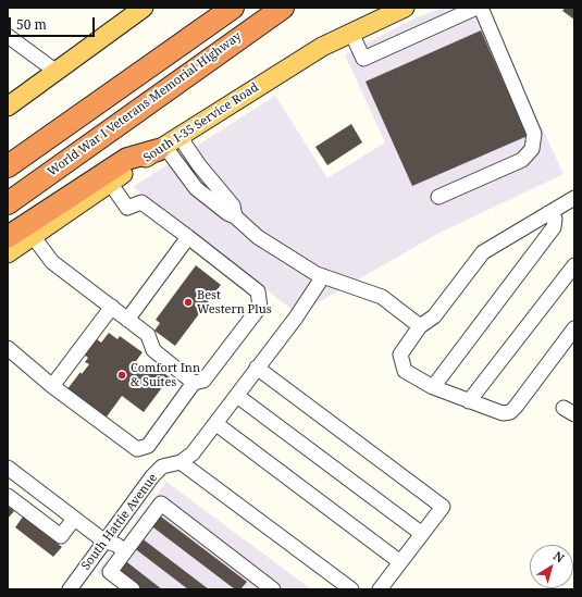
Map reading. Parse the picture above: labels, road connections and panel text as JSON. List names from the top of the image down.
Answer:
{
  "streets": {
    "highway": ["World War I Veterans Memorial Highway"],
    "main road": ["South I-35 Service Road"],
    "street": ["South Hattie Avenue"]
  },
  "places": ["Best Western Plus", "Comfort Inn & Suites"],
  "scale_bar": "50 m",
  "north": "top right"
}
